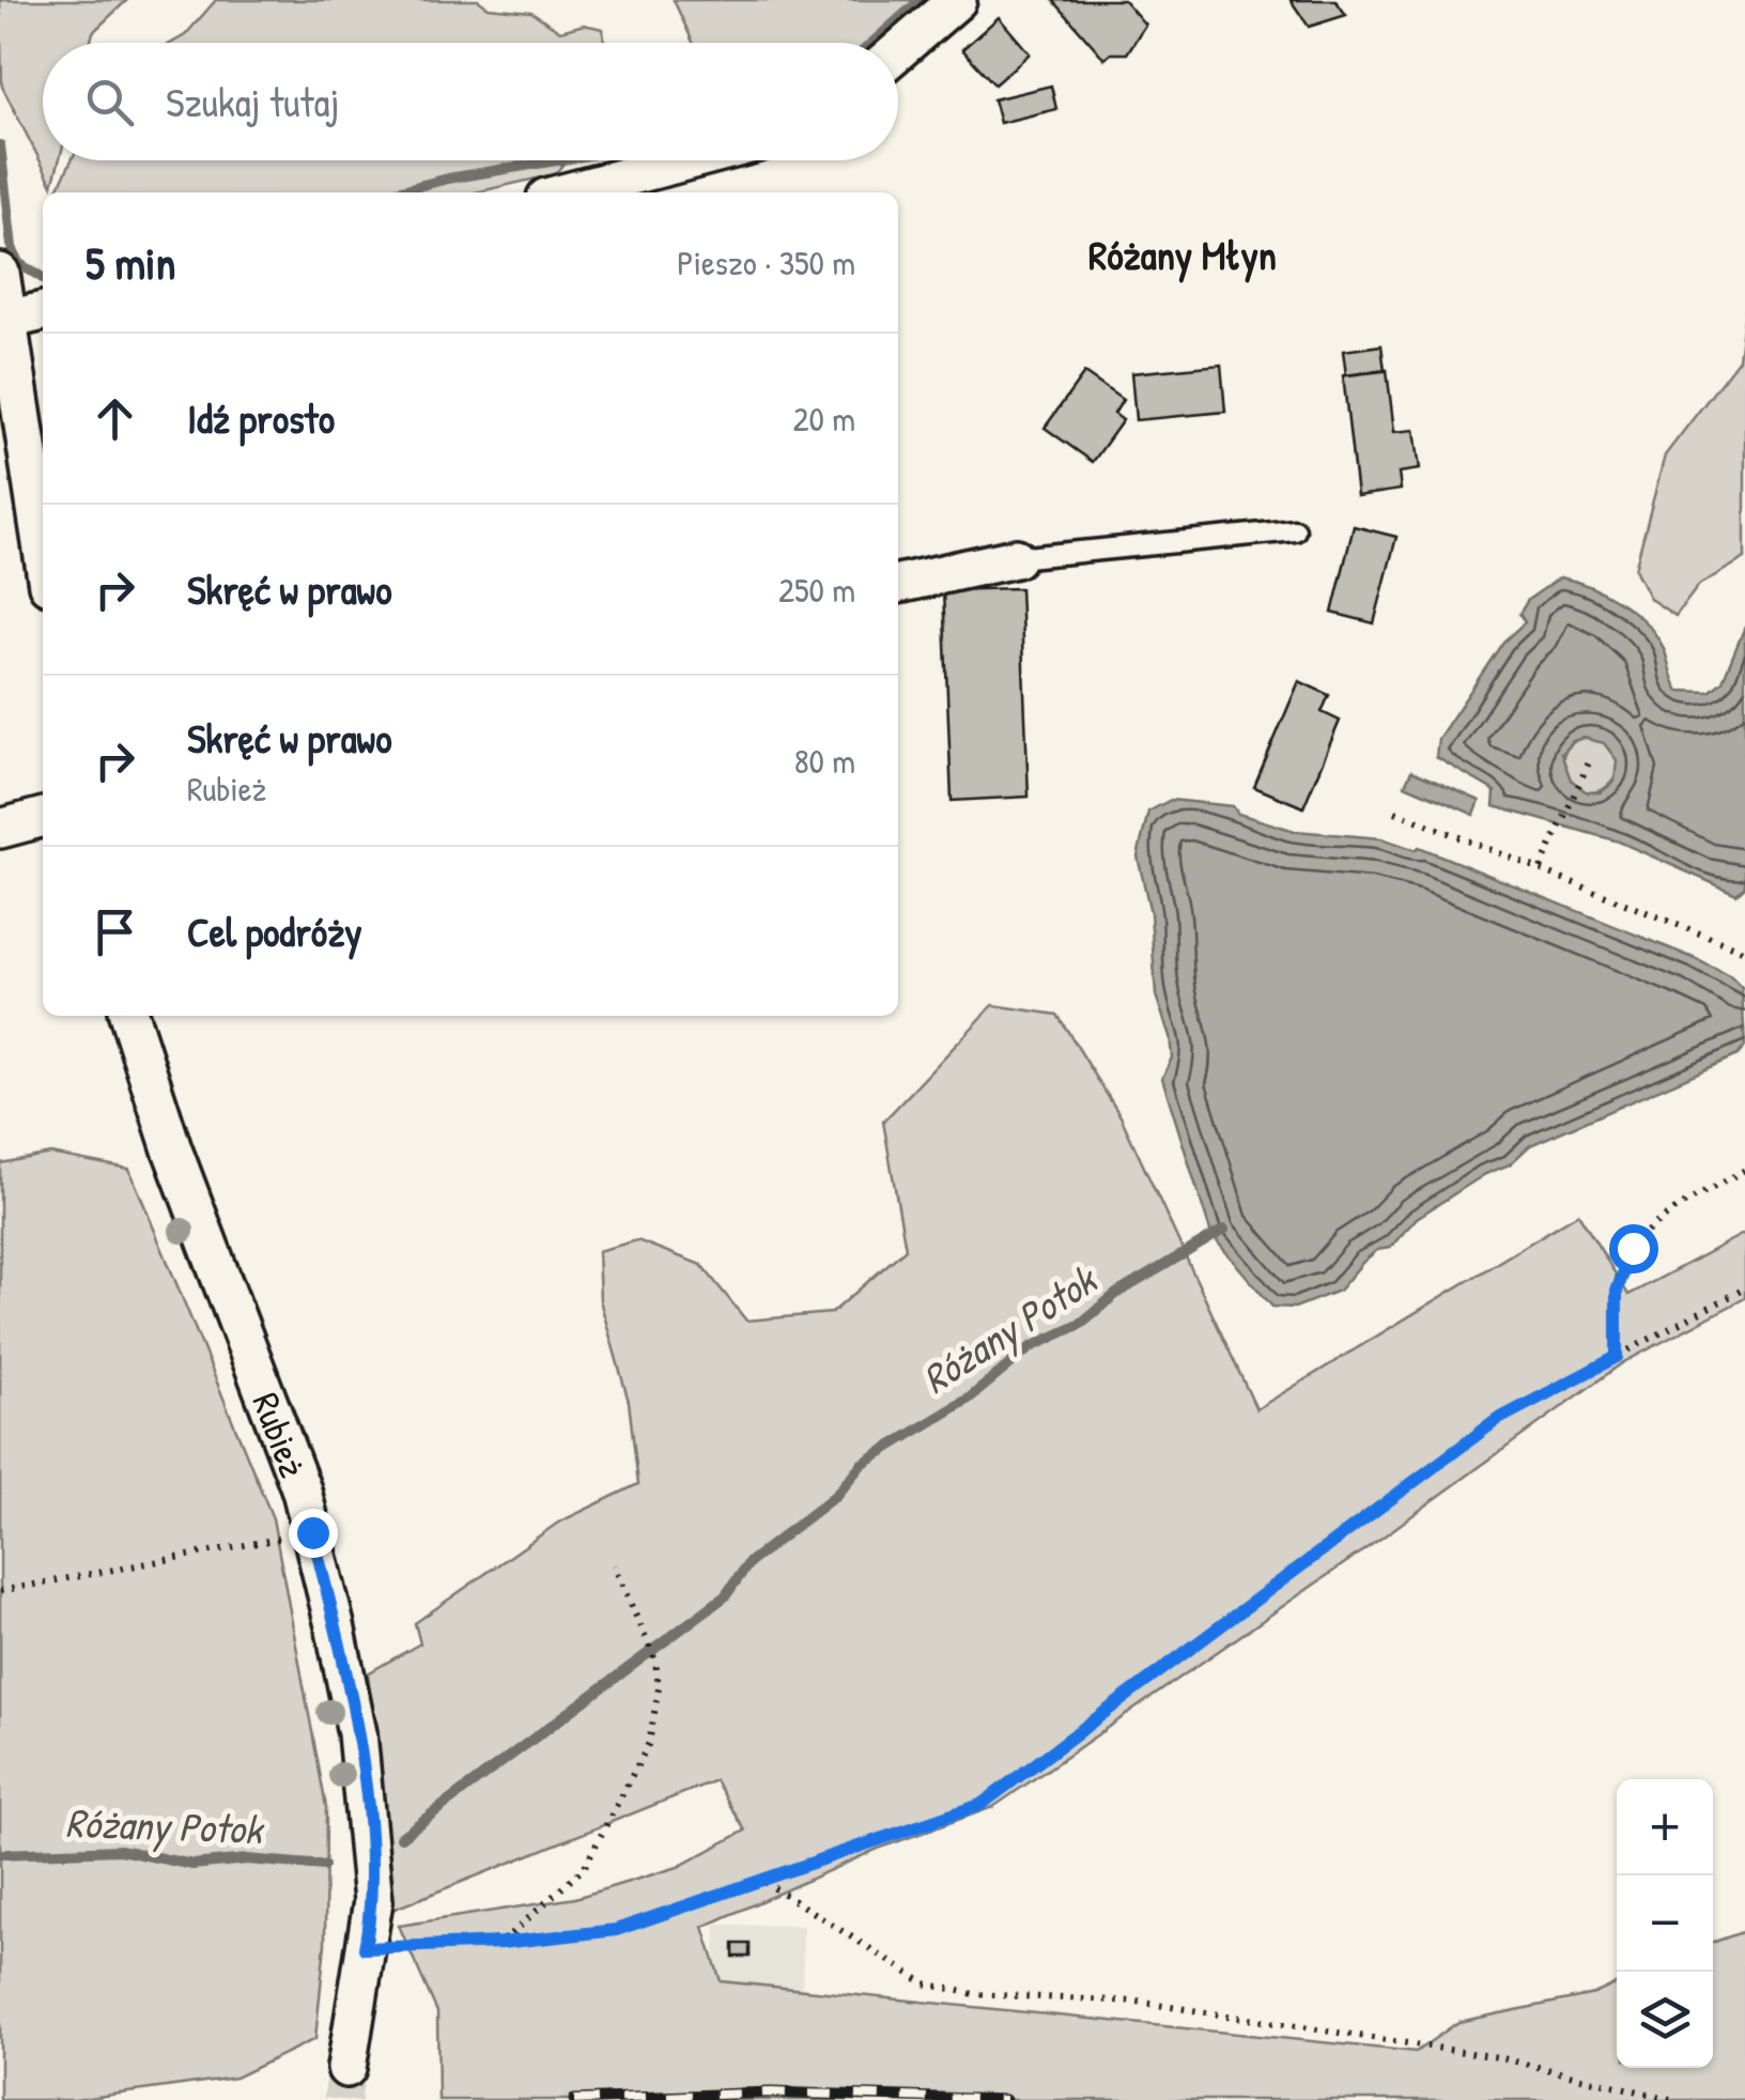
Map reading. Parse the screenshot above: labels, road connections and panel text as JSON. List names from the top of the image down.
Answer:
{
  "streets": {
    "street": ["Rubież"]
  },
  "districts": ["Różany Młyn"],
  "water": ["Różany Potok"],
  "page": {
    "search": "Szukaj tutaj",
    "heading": ["5 min", "Pieszo · 350 m"],
    "list": [
      ["Idź prosto", "20 m"],
      ["Skręć w prawo", "250 m"],
      ["Skręć w prawo", "Rubież", "80 m"],
      "Cel podróży"
    ],
    "map_buttons": ["+", "−"]
  }
}
